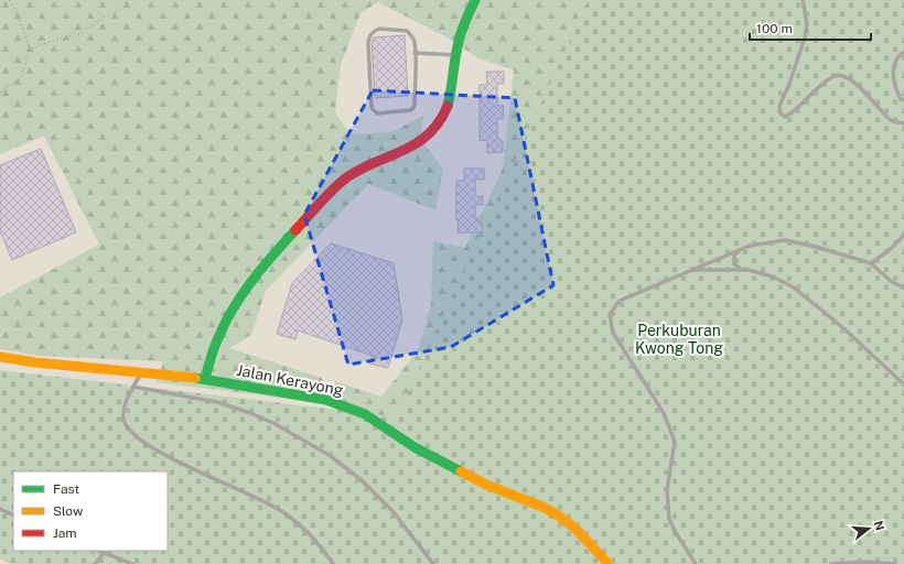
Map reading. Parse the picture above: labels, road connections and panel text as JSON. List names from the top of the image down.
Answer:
{
  "streets": {
    "street": ["Jalan Kerayong"]
  },
  "parks": ["Perkuburan Kwong Tong"],
  "legend": ["Fast", "Slow", "Jam"],
  "scale_bar": "100 m",
  "north": "right"
}
